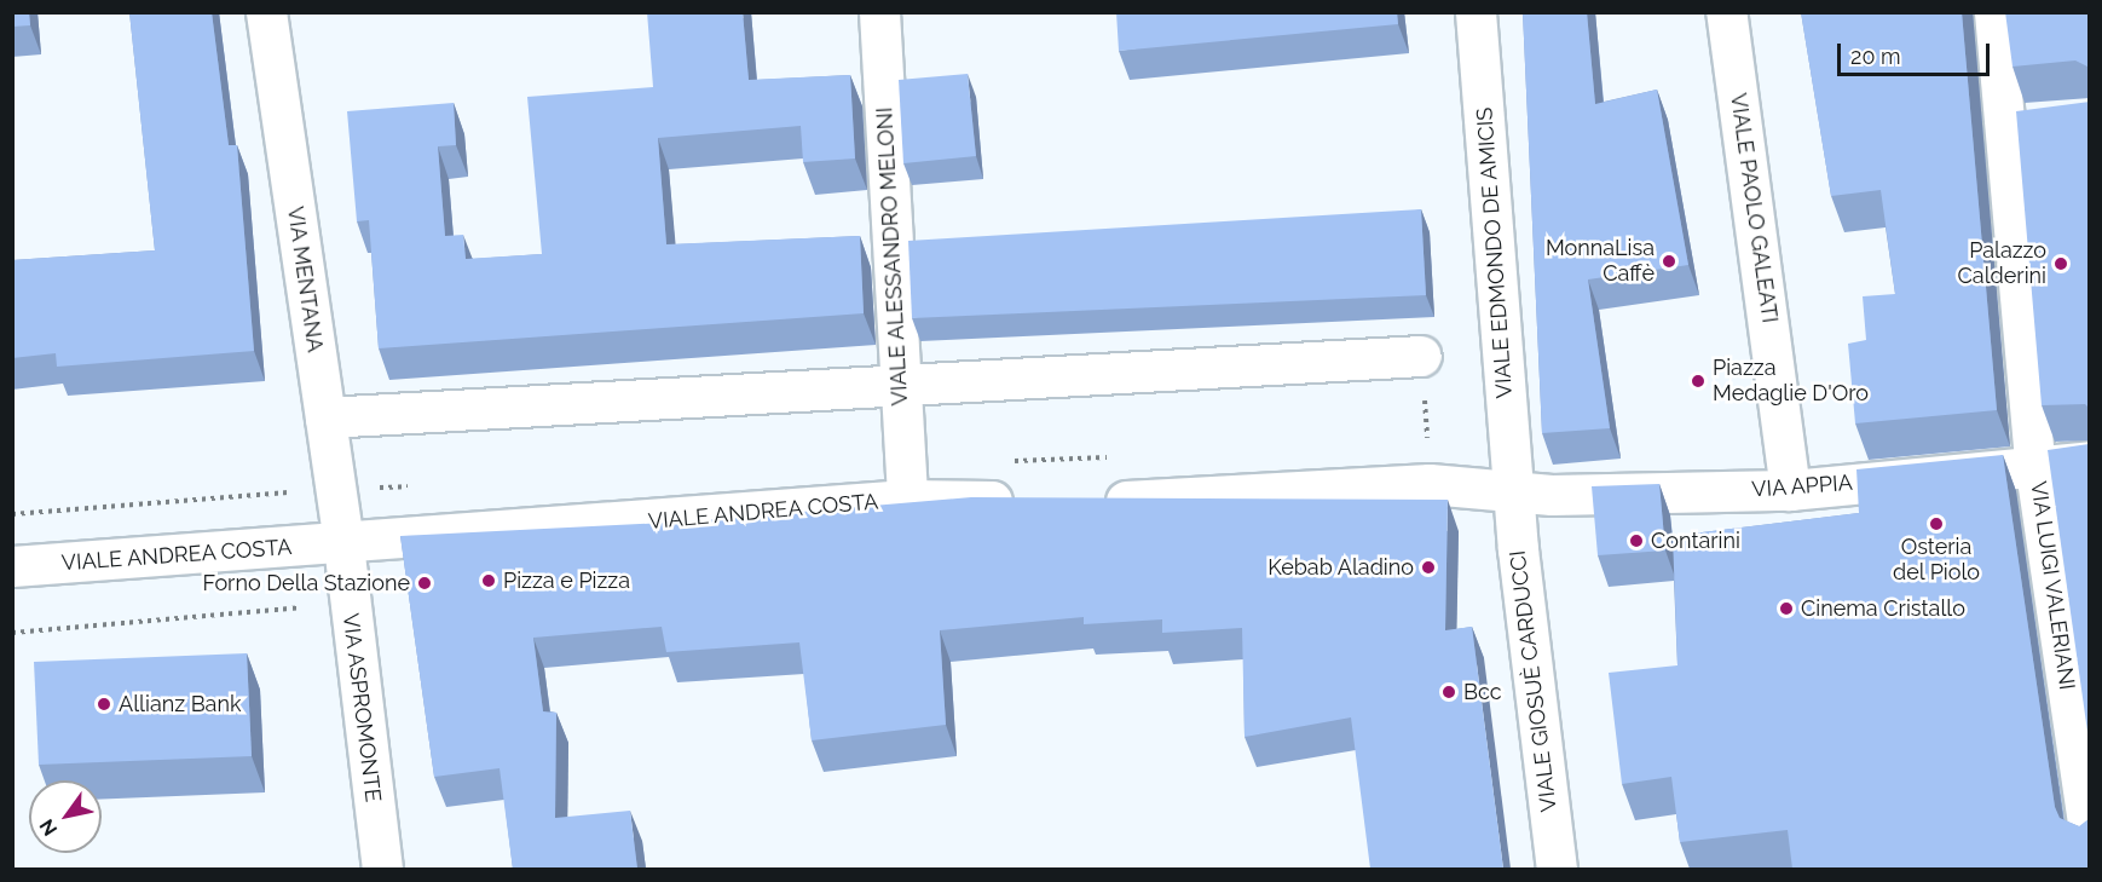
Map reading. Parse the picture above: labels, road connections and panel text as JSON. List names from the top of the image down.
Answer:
{
  "streets": {
    "street": [
      "VIALE PAOLO GALEATI",
      "VIALE EDMONDO DE AMICIS",
      "VIALE ALESSANDRO MELONI",
      "VIA MENTANA",
      "VIA APPIA",
      "VIALE ANDREA COSTA",
      "VIA LUIGI VALERIANI",
      "VIALE GIOSUÈ CARDUCCI",
      "VIA ASPROMONTE"
    ]
  },
  "crossings": [
    ["VIALE PAOLO GALEATI", "VIA APPIA"],
    ["VIALE EDMONDO DE AMICIS", "VIA APPIA"],
    ["VIALE EDMONDO DE AMICIS", "VIALE GIOSUÈ CARDUCCI"],
    ["VIALE ALESSANDRO MELONI", "VIALE ANDREA COSTA"],
    ["VIA MENTANA", "VIALE ANDREA COSTA"],
    ["VIA MENTANA", "VIA ASPROMONTE"],
    ["VIA APPIA", "VIA LUIGI VALERIANI"],
    ["VIA APPIA", "VIALE GIOSUÈ CARDUCCI"],
    ["VIALE ANDREA COSTA", "VIA ASPROMONTE"]
  ],
  "places": [
    "MonnaLisa Caffè",
    "Palazzo Calderini",
    "Piazza Medaglie D'Oro",
    "Osteria del Piolo",
    "Contarini",
    "Kebab Aladino",
    "Pizza e Pizza",
    "Forno Della Stazione",
    "Cinema Cristallo",
    "Bcc",
    "Allianz Bank"
  ],
  "scale_bar": "20 m",
  "north": "bottom left"
}
